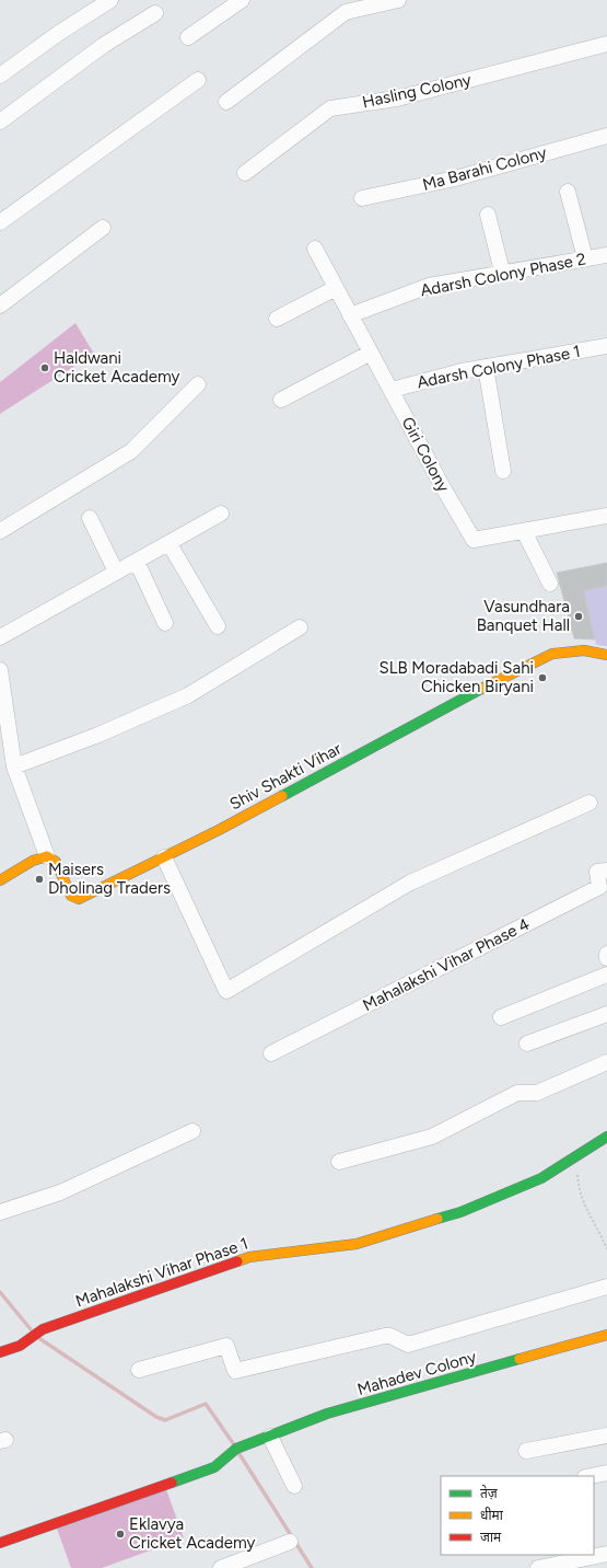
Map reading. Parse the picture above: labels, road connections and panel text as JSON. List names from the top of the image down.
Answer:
{
  "streets": {
    "street": [
      "Hasling Colony",
      "Ma Barahi Colony",
      "Adarsh Colony Phase 2",
      "Adarsh Colony Phase 1",
      "Giri Colony",
      "Shiv Shakti Vihar",
      "Mahalakshi Vihar Phase 4",
      "Mahalakshi Vihar Phase 1",
      "Mahadev Colony"
    ]
  },
  "crossings": [
    ["Adarsh Colony Phase 2", "Giri Colony"],
    ["Adarsh Colony Phase 1", "Giri Colony"]
  ],
  "places": [
    "Haldwani Cricket Academy",
    "Vasundhara Banquet Hall",
    "SLB Moradabadi Sahi Chicken Biryani",
    "Maisers Dholinag Traders",
    "Eklavya Cricket Academy"
  ],
  "legend": ["तेज़", "धीमा", "जाम"]
}
